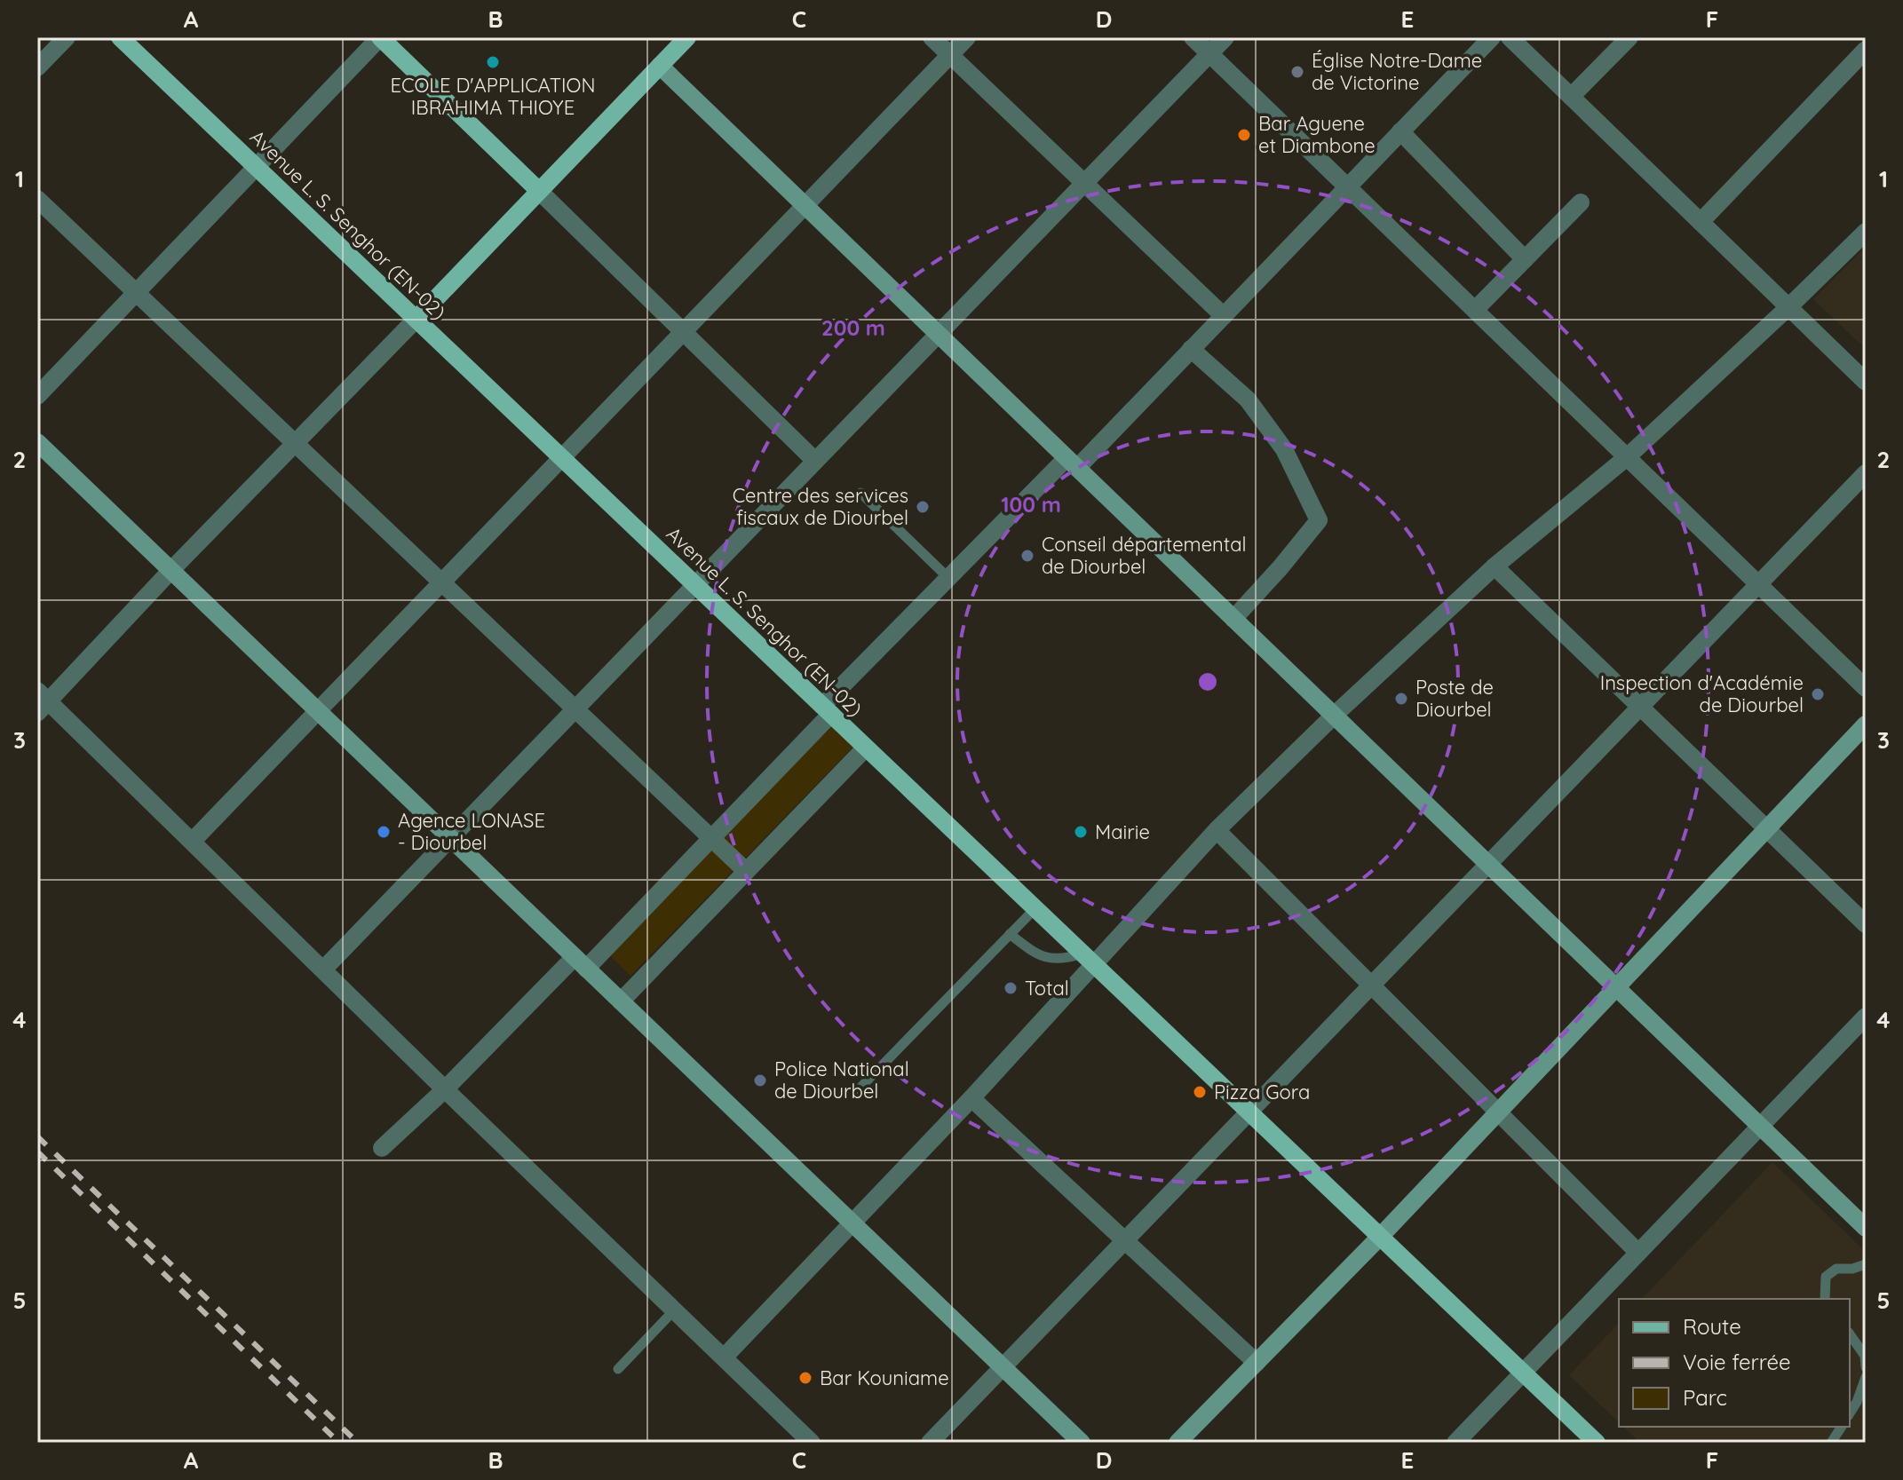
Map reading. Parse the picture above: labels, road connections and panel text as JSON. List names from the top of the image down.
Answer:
{
  "streets": {
    "main road": ["Avenue L. S. Senghor (EN-02)"]
  },
  "places": [
    "ECOLE D'APPLICATION IBRAHIMA THIOYE",
    "Église Notre-Dame de Victorine",
    "Bar Aguene et Diambone",
    "Centre des services fiscaux de Diourbel",
    "Conseil départemental de Diourbel",
    "Inspection d'Académie de Diourbel",
    "Poste de Diourbel",
    "Agence LONASE - Diourbel",
    "Mairie",
    "Total",
    "Police National de Diourbel",
    "Pizza Gora",
    "Bar Kouniame"
  ],
  "legend": ["Route", "Voie ferrée", "Parc"],
  "grid": {
    "columns": [
      "A",
      "B",
      "C",
      "D",
      "E",
      "F"
    ],
    "rows": [
      "1",
      "2",
      "3",
      "4",
      "5"
    ]
  },
  "rings": ["200 m", "100 m"]
}
